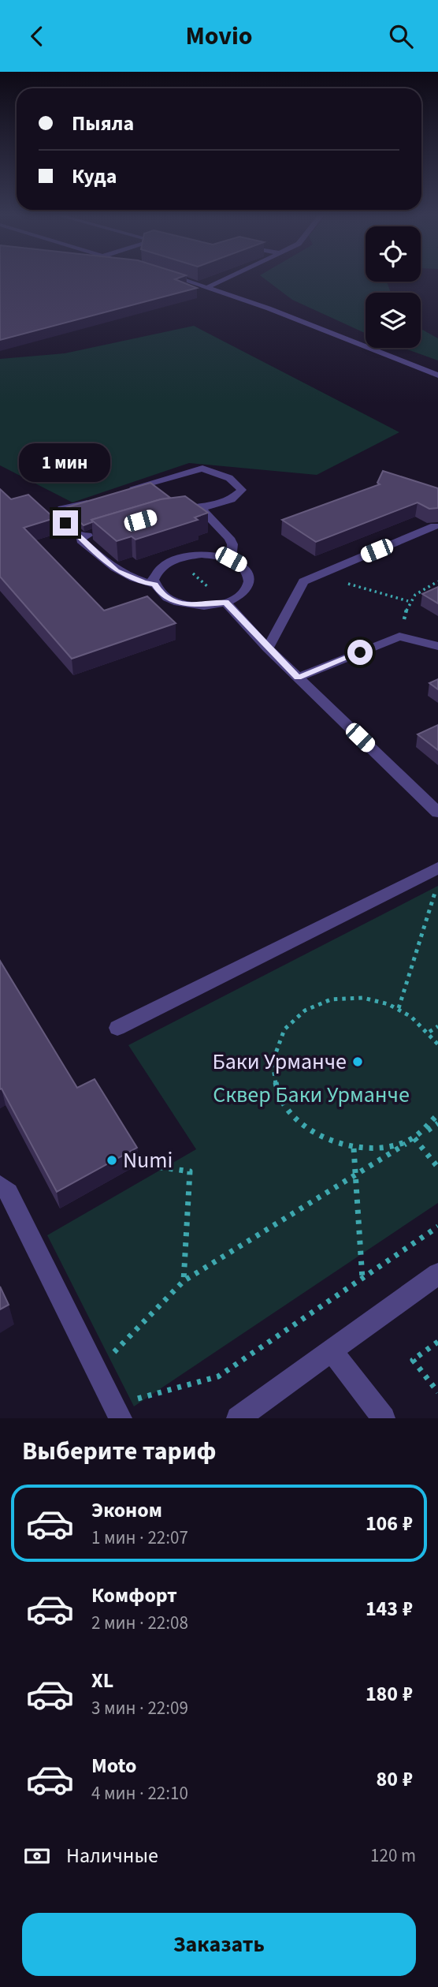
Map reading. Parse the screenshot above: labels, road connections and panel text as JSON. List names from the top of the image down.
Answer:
{
  "parks": ["Сквер Баки Урманче"],
  "places": ["Баки Урманче", "Numi"],
  "page": {
    "header": "Movio",
    "banner": ["Пыяла", "Куда"],
    "bubble": "1 мин",
    "heading": "Выберите тариф",
    "list": [
      {
        "name": "Эконом",
        "note": "1 мин · 22:07",
        "value": "106 ₽"
      },
      {
        "name": "Комфорт",
        "note": "2 мин · 22:08",
        "value": "143 ₽"
      },
      {
        "name": "XL",
        "note": "3 мин · 22:09",
        "value": "180 ₽"
      },
      {
        "name": "Moto",
        "note": "4 мин · 22:10",
        "value": "80 ₽"
      }
    ],
    "pay": ["Наличные", "120 m"],
    "buttons": "Заказать"
  }
}
